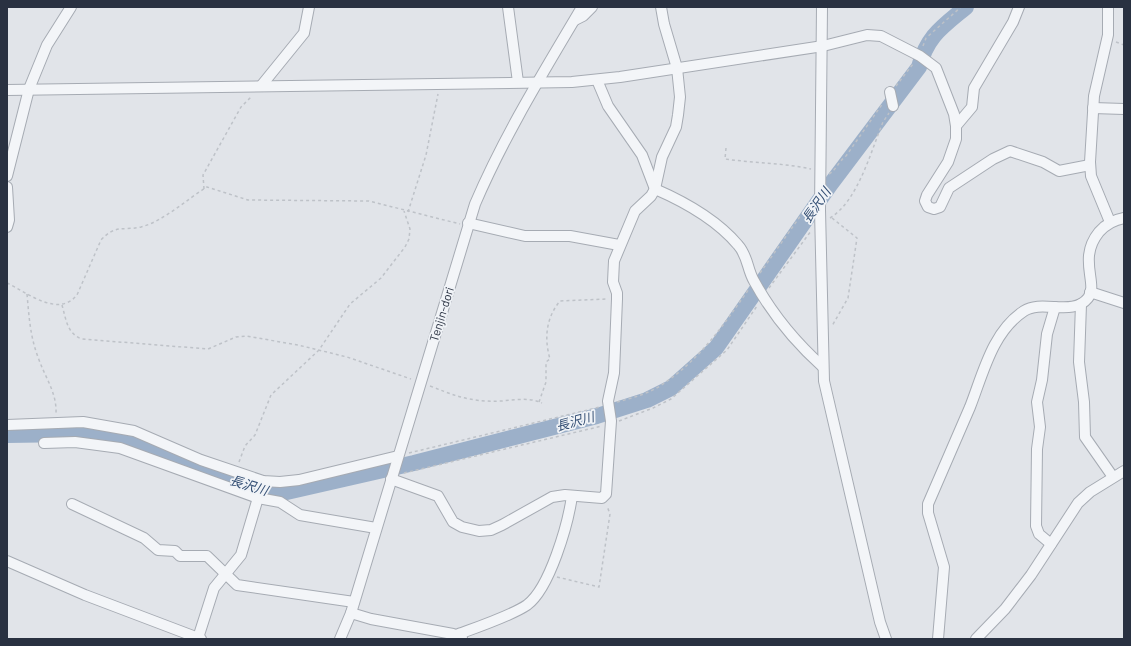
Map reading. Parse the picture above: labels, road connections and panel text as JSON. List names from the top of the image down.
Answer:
{
  "streets": {
    "street": ["Tenjin-dori"]
  },
  "water": ["長沢川"]
}
